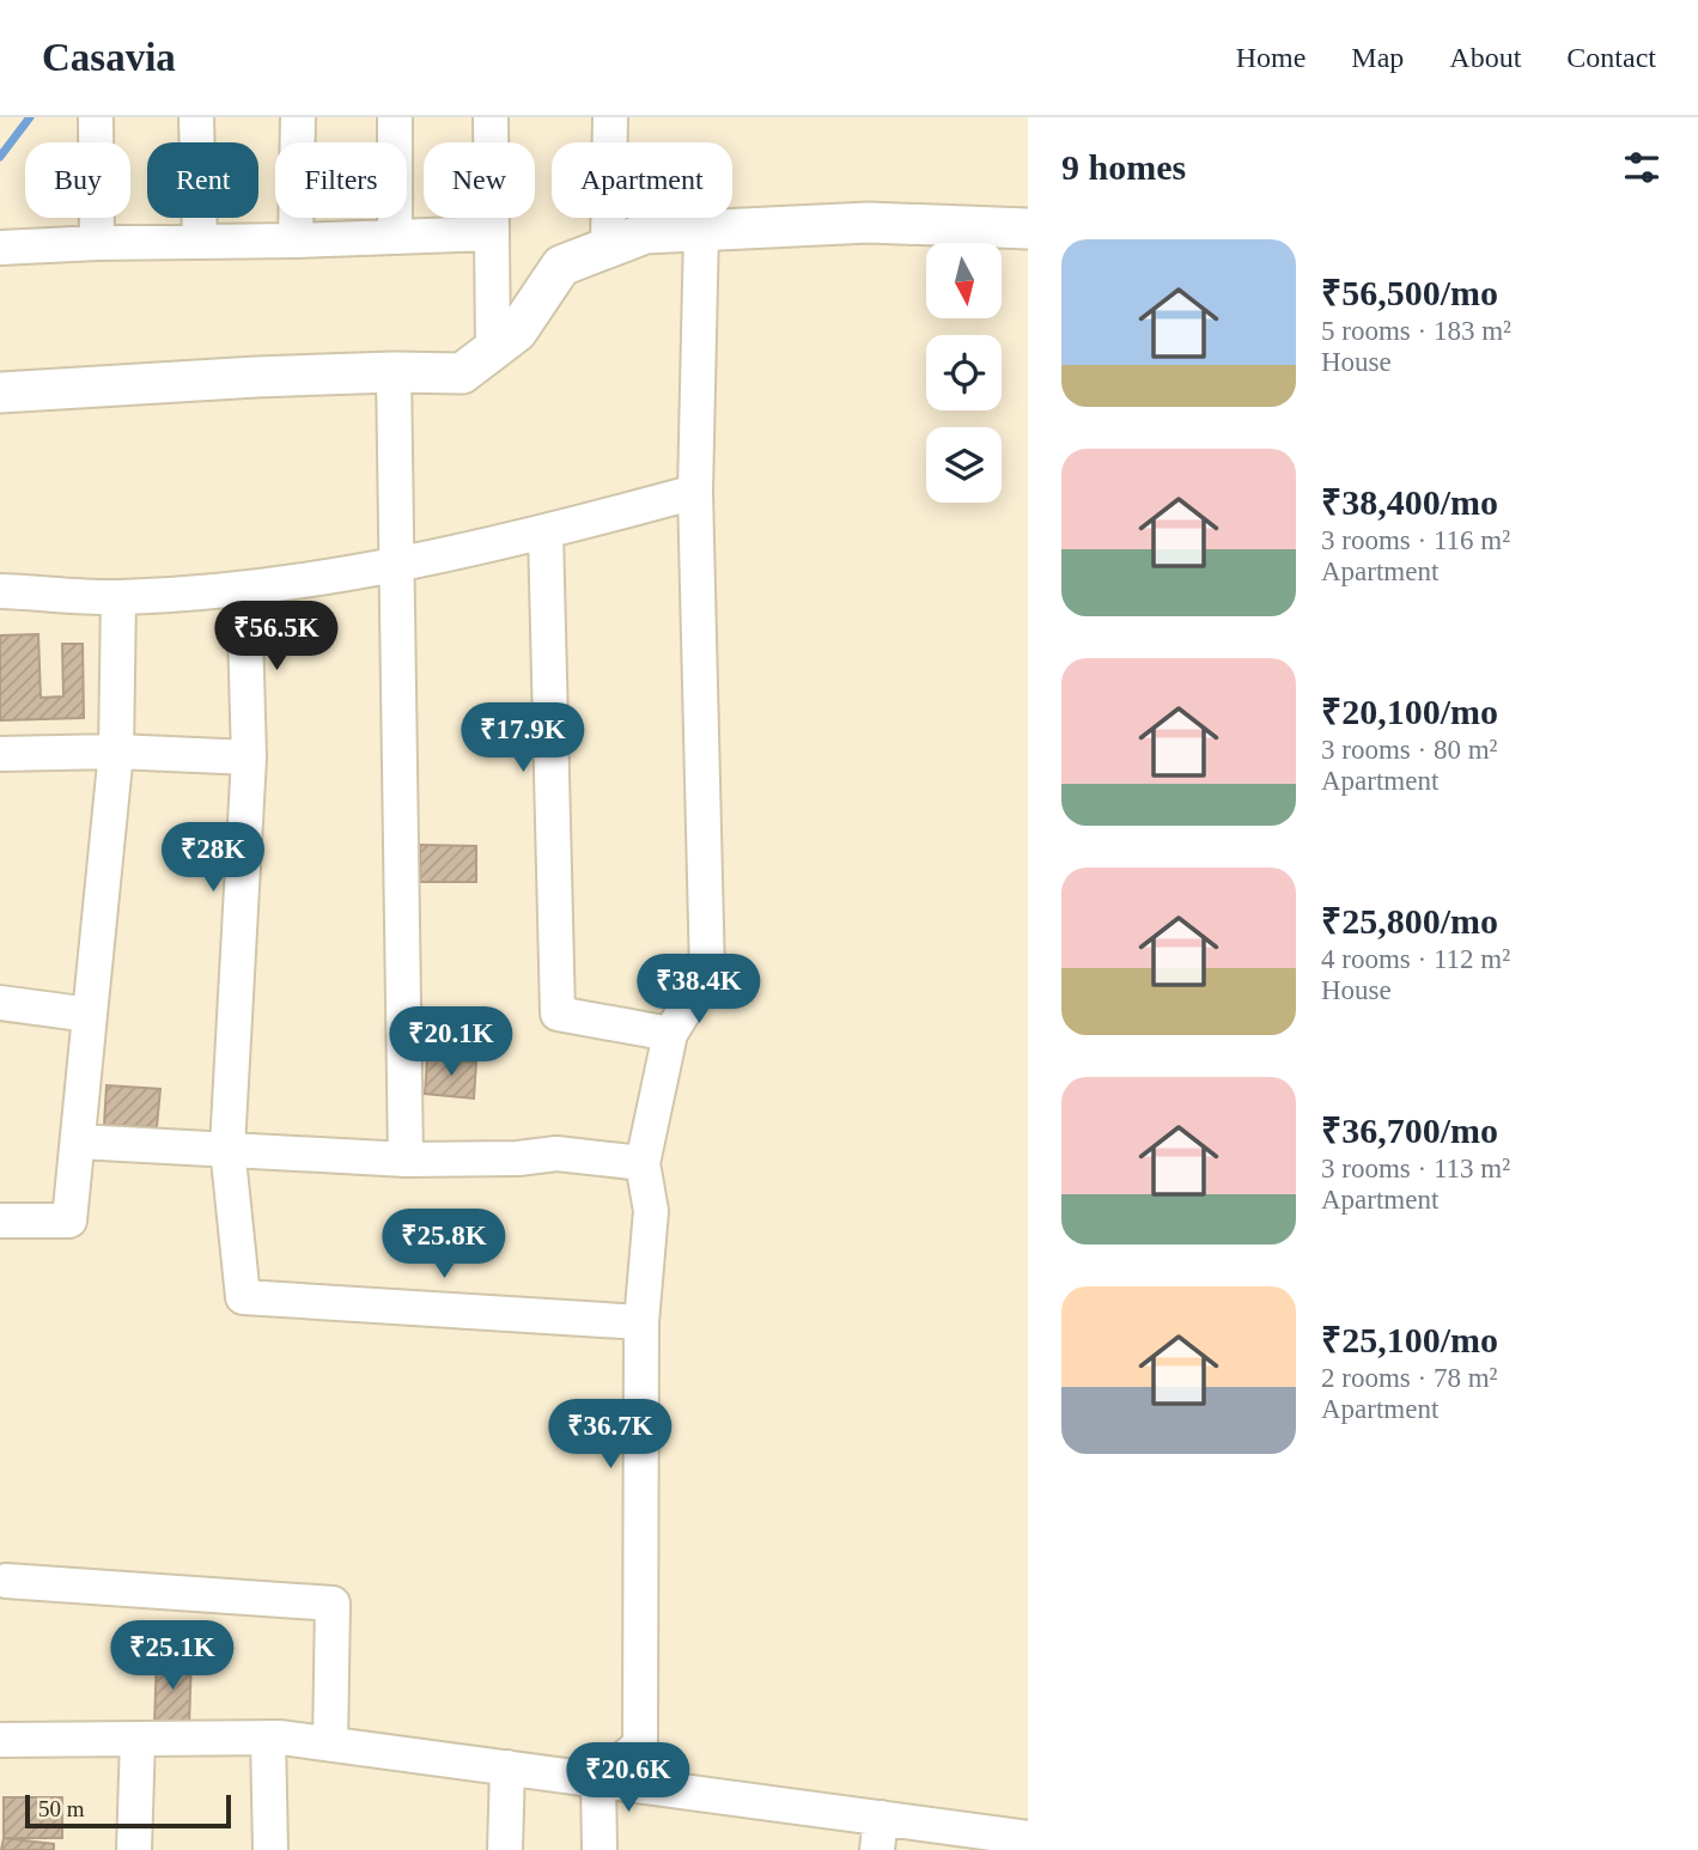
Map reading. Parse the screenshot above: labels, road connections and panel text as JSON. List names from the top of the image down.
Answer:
{
  "scale_bar": "50 m",
  "north": "bottom",
  "page": {
    "header": "Casavia",
    "nav": [
      "Home",
      "Map",
      "About",
      "Contact"
    ],
    "heading": "9 homes",
    "chip": [
      "Buy",
      "Rent",
      "Filters",
      "New",
      "Apartment"
    ],
    "list": [
      {
        "name": "₹56,500/mo",
        "note": "5 rooms · 183 m² · House"
      },
      {
        "name": "₹38,400/mo",
        "note": "3 rooms · 116 m² · Apartment"
      },
      {
        "name": "₹20,100/mo",
        "note": "3 rooms · 80 m² · Apartment"
      },
      {
        "name": "₹25,800/mo",
        "note": "4 rooms · 112 m² · House"
      },
      {
        "name": "₹36,700/mo",
        "note": "3 rooms · 113 m² · Apartment"
      },
      {
        "name": "₹25,100/mo",
        "note": "2 rooms · 78 m² · Apartment"
      }
    ],
    "price": [
      "₹56.5K",
      "₹17.9K",
      "₹28K",
      "₹38.4K",
      "₹20.1K",
      "₹25.8K",
      "₹36.7K",
      "₹25.1K",
      "₹20.6K"
    ],
    "scale": "50 m"
  }
}
